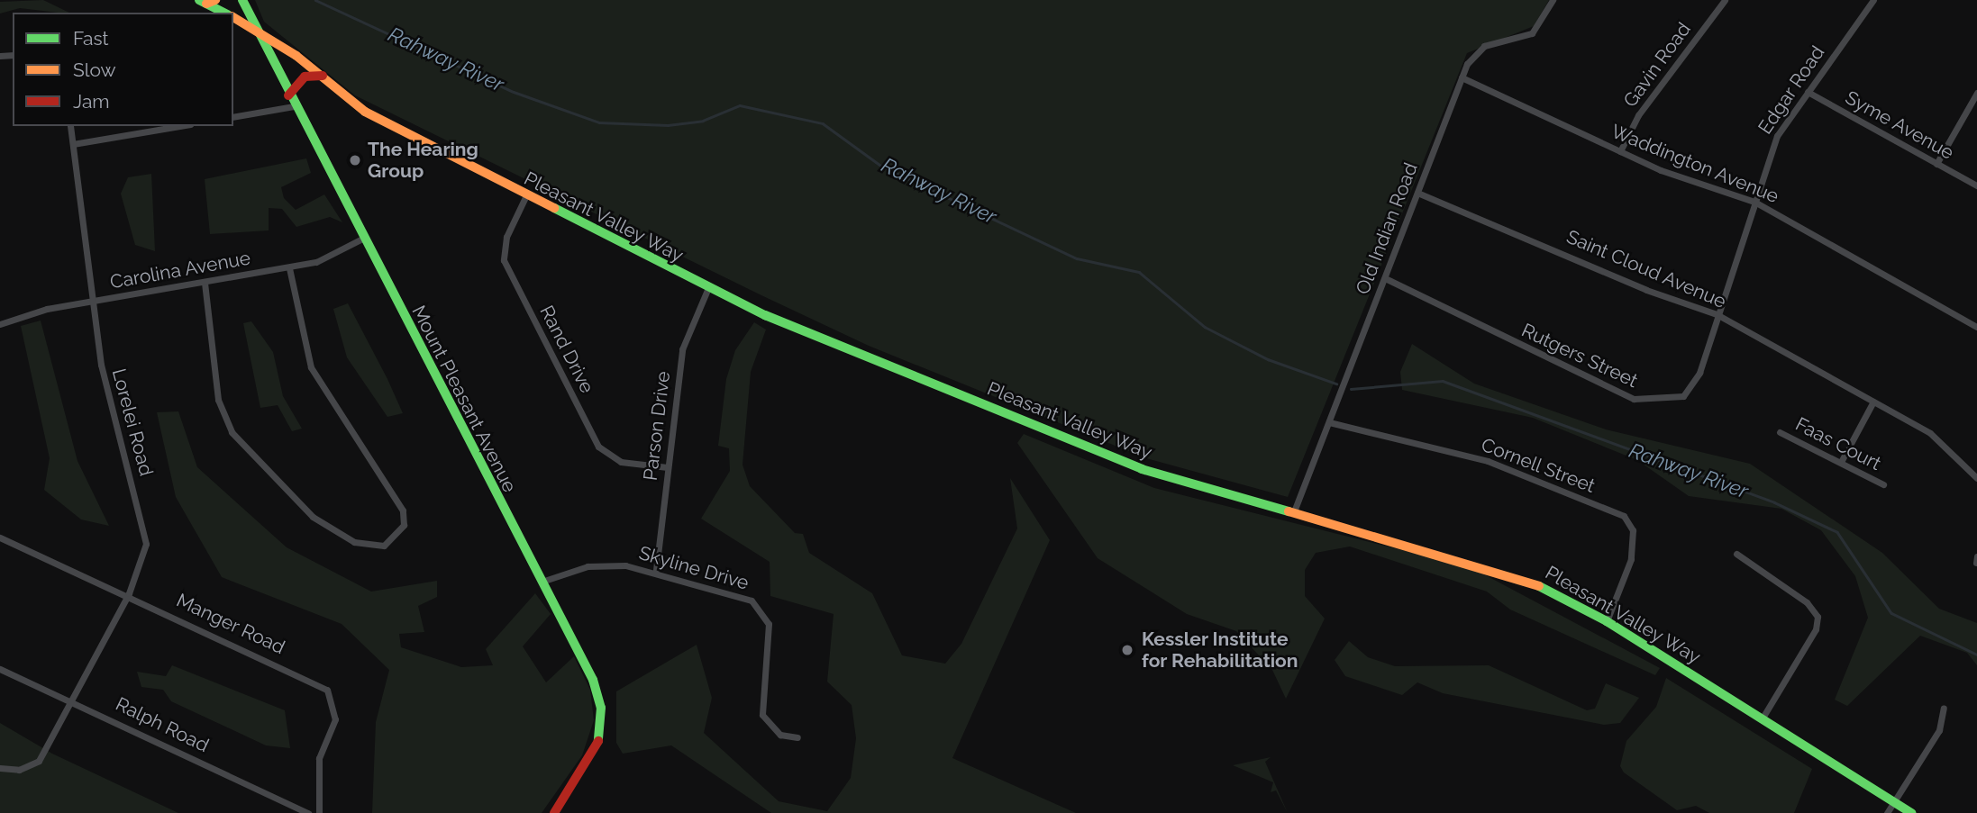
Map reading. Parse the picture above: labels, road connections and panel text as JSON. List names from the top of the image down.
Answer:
{
  "streets": {
    "main road": ["Pleasant Valley Way", "Mount Pleasant Avenue"],
    "street": [
      "Gavin Road",
      "Edgar Road",
      "Syme Avenue",
      "Waddington Avenue",
      "Old Indian Road",
      "Saint Cloud Avenue",
      "Carolina Avenue",
      "Rand Drive",
      "Rutgers Street",
      "Lorelei Road",
      "Parson Drive",
      "Faas Court",
      "Cornell Street",
      "Skyline Drive",
      "Manger Road",
      "Ralph Road"
    ]
  },
  "crossings": [
    ["Gavin Road", "Waddington Avenue"],
    ["Edgar Road", "Syme Avenue"],
    ["Edgar Road", "Waddington Avenue"],
    ["Edgar Road", "Saint Cloud Avenue"],
    ["Edgar Road", "Rutgers Street"],
    ["Waddington Avenue", "Old Indian Road"],
    ["Pleasant Valley Way", "Old Indian Road"],
    ["Pleasant Valley Way", "Rand Drive"],
    ["Pleasant Valley Way", "Mount Pleasant Avenue"],
    ["Pleasant Valley Way", "Parson Drive"],
    ["Pleasant Valley Way", "Cornell Street"],
    ["Old Indian Road", "Saint Cloud Avenue"],
    ["Old Indian Road", "Rutgers Street"],
    ["Old Indian Road", "Cornell Street"],
    ["Saint Cloud Avenue", "Rutgers Street"],
    ["Carolina Avenue", "Mount Pleasant Avenue"],
    ["Carolina Avenue", "Lorelei Road"],
    ["Rand Drive", "Parson Drive"],
    ["Mount Pleasant Avenue", "Skyline Drive"],
    ["Lorelei Road", "Manger Road"],
    ["Lorelei Road", "Ralph Road"],
    ["Parson Drive", "Skyline Drive"]
  ],
  "water": ["Rahway River"],
  "places": ["The Hearing Group", "Kessler Institute for Rehabilitation"],
  "legend": ["Fast", "Slow", "Jam"]
}
